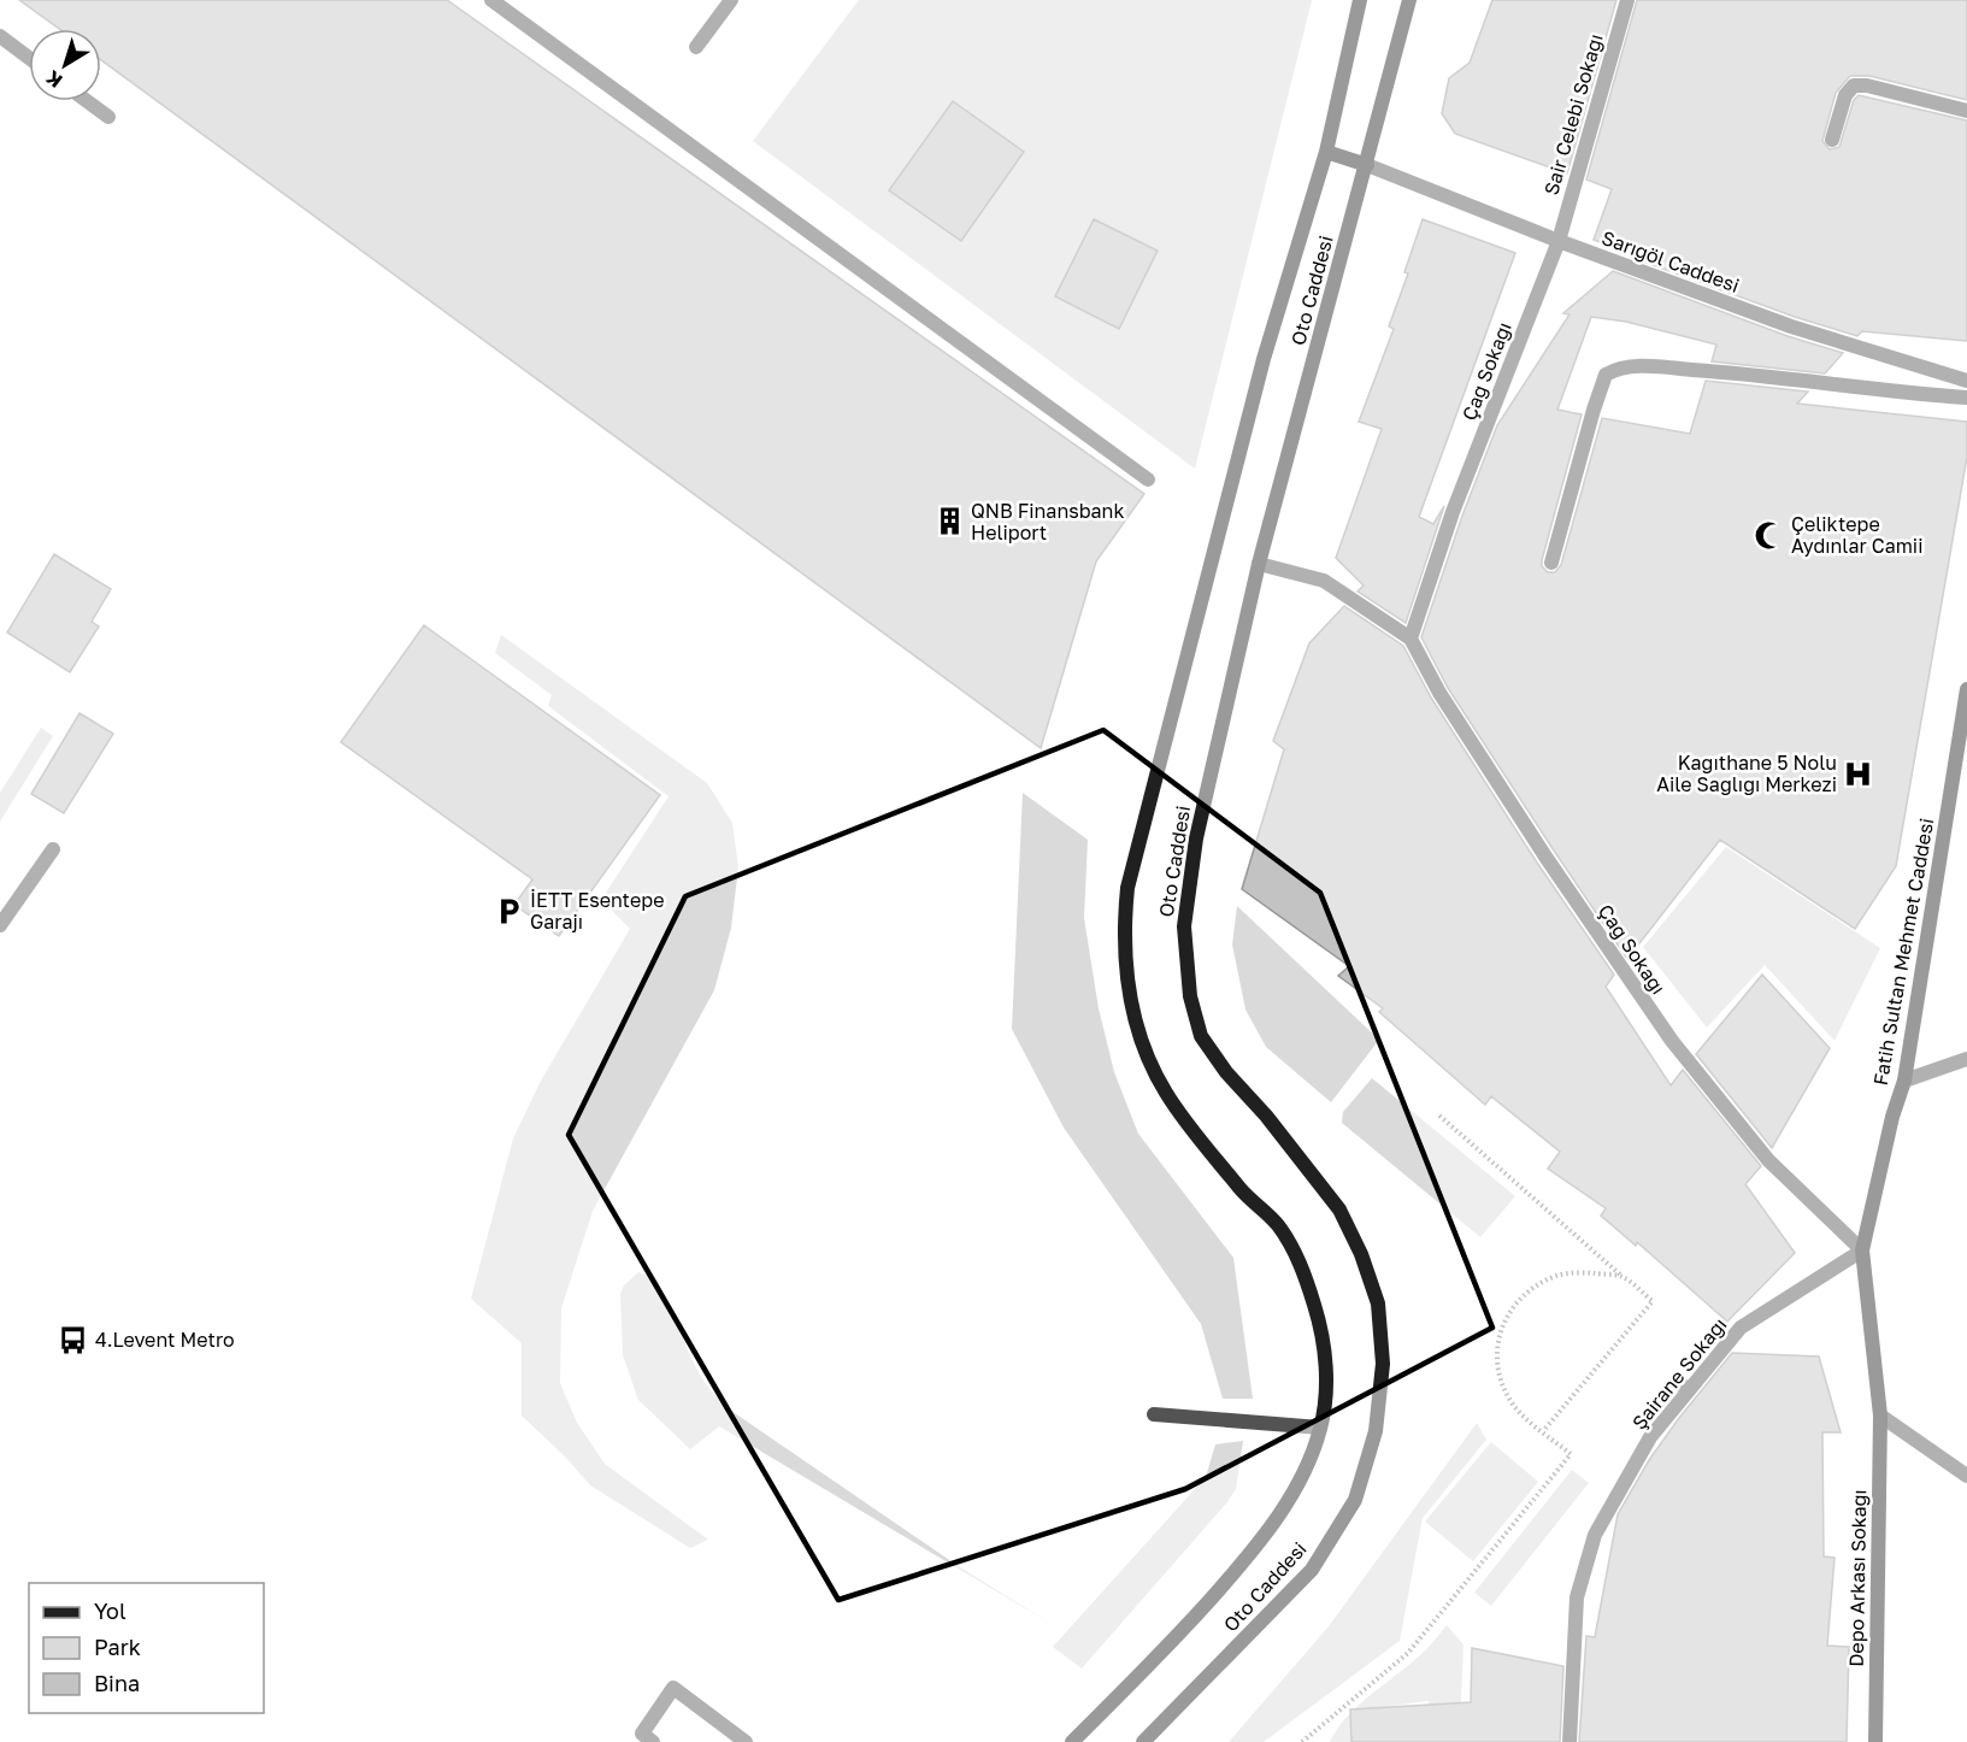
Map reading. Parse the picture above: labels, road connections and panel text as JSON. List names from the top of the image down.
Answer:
{
  "streets": {
    "street": [
      "Sair Celebi Sokağı",
      "Sarıgöl Caddesi",
      "Oto Caddesi",
      "Çağ Sokağı",
      "Fatih Sultan Mehmet Caddesi",
      "Şairane Sokağı",
      "Depo Arkası Sokağı"
    ]
  },
  "crossings": [
    ["Sair Celebi Sokağı", "Sarıgöl Caddesi"],
    ["Sair Celebi Sokağı", "Çağ Sokağı"],
    ["Sarıgöl Caddesi", "Oto Caddesi"],
    ["Sarıgöl Caddesi", "Çağ Sokağı"],
    ["Oto Caddesi", "Çağ Sokağı"],
    ["Çağ Sokağı", "Fatih Sultan Mehmet Caddesi"],
    ["Çağ Sokağı", "Şairane Sokağı"],
    ["Fatih Sultan Mehmet Caddesi", "Şairane Sokağı"],
    ["Fatih Sultan Mehmet Caddesi", "Depo Arkası Sokağı"]
  ],
  "places": {
    "building": ["QNB Finansbank Heliport"],
    "mosque": ["Çeliktepe Aydınlar Camii"],
    "hospital": ["Kağıthane 5 Nolu Aile Sağlığı Merkezi"],
    "parking": ["İETT Esentepe Garajı"],
    "bus stop": ["4.Levent Metro"]
  },
  "legend": ["Yol", "Park", "Bina"],
  "north": "bottom left"
}
